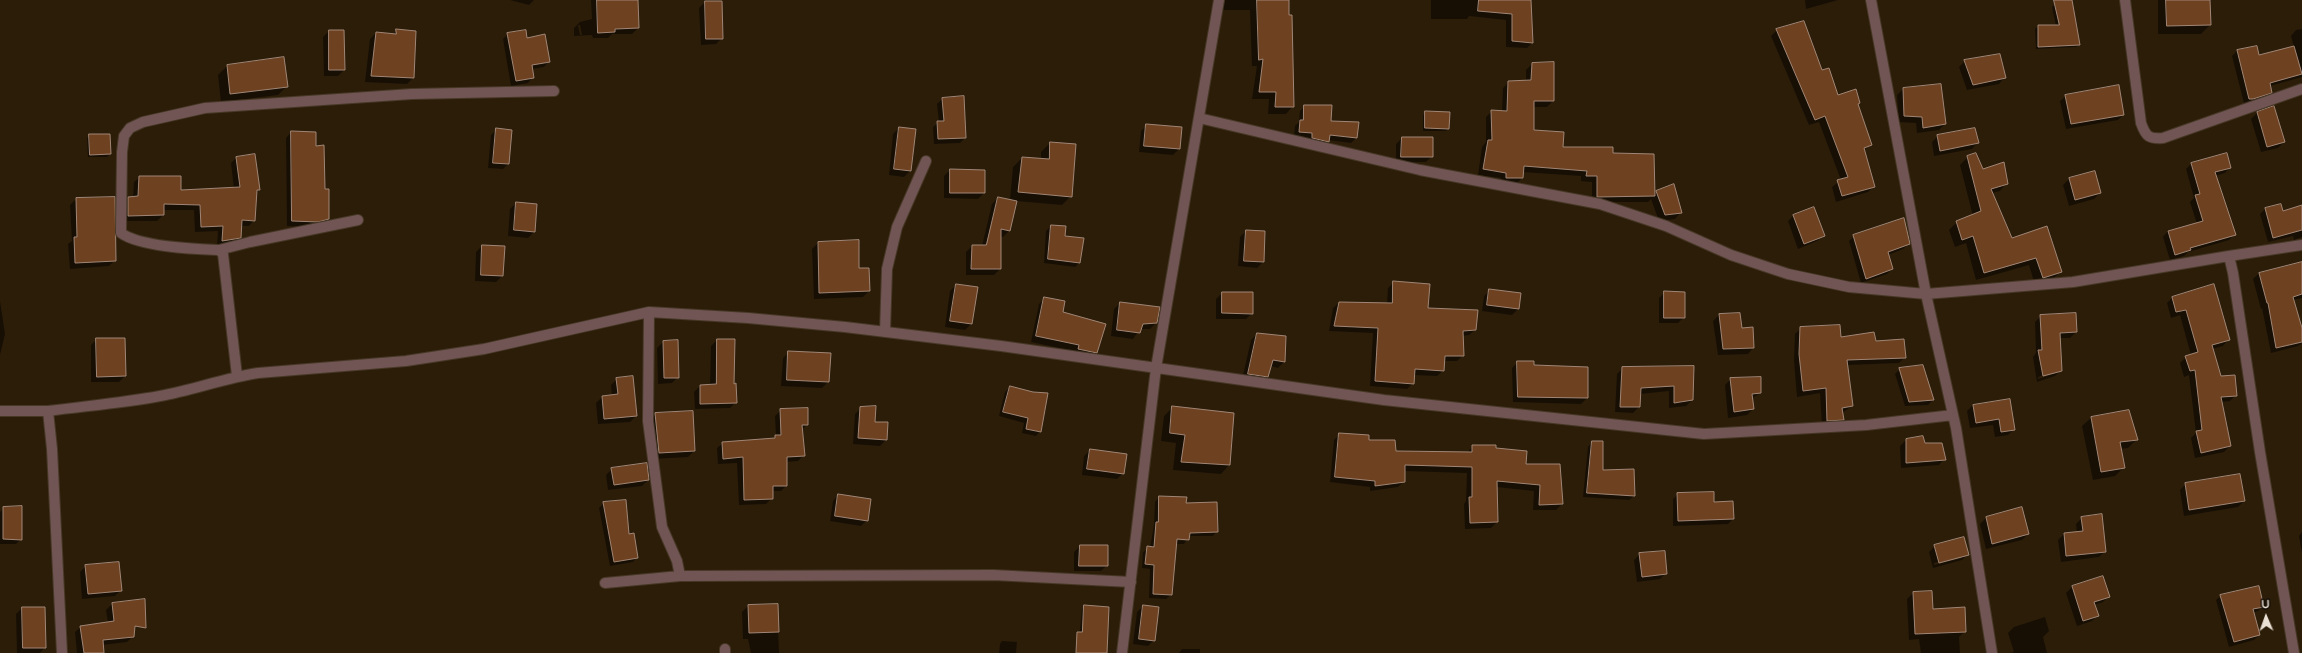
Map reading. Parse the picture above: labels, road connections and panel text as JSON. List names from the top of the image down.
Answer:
{
  "north": "top"
}
